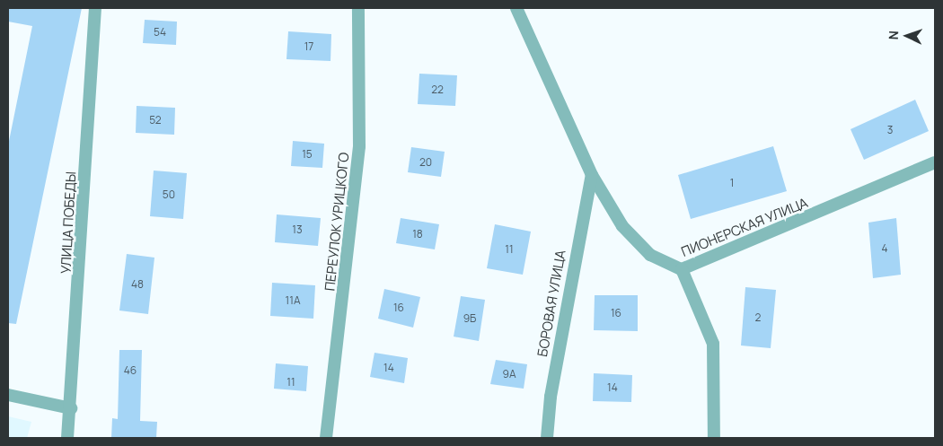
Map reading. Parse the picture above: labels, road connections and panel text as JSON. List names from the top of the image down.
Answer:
{
  "streets": {
    "street": [
      "ПЕРЕУЛОК УРИЦКОГО",
      "УЛИЦА ПОБЕДЫ",
      "ПИОНЕРСКАЯ УЛИЦА",
      "БОРОВАЯ УЛИЦА"
    ]
  },
  "crossings": [
    ["ПИОНЕРСКАЯ УЛИЦА", "БОРОВАЯ УЛИЦА"]
  ],
  "house_numbers": [
    "54",
    "17",
    "22",
    "52",
    "3",
    "15",
    "20",
    "1",
    "50",
    "13",
    "18",
    "4",
    "11",
    "48",
    "11А",
    "16",
    "16",
    "2",
    "9Б",
    "14",
    "46",
    "9А",
    "11",
    "14"
  ],
  "north": "left"
}
